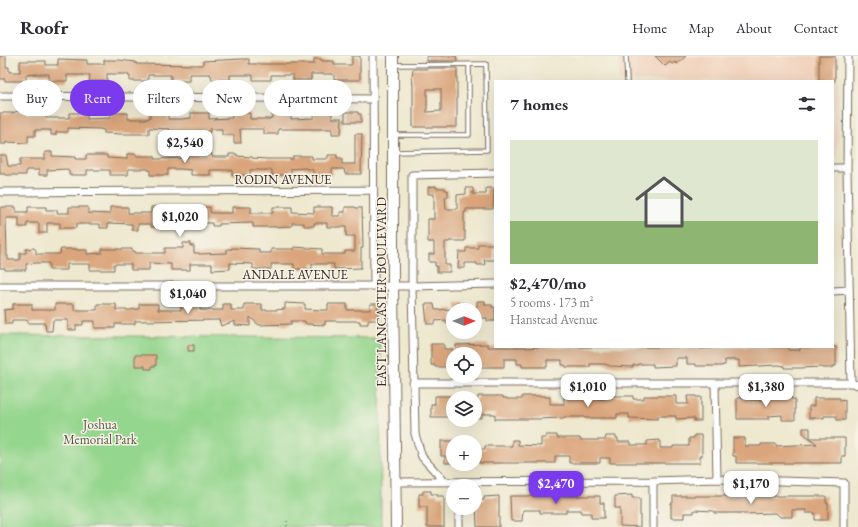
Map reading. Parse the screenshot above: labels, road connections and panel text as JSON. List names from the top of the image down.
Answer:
{
  "streets": {
    "main road": ["EAST LANCASTER BOULEVARD"],
    "street": ["RODIN AVENUE", "ANDALE AVENUE"]
  },
  "crossings": [
    ["RODIN AVENUE", "EAST LANCASTER BOULEVARD"],
    ["ANDALE AVENUE", "EAST LANCASTER BOULEVARD"]
  ],
  "parks": ["Joshua Memorial Park"],
  "north": "right",
  "page": {
    "header": "Roofr",
    "nav": [
      "Home",
      "Map",
      "About",
      "Contact"
    ],
    "chip": [
      "Buy",
      "Rent",
      "Filters",
      "New",
      "Apartment"
    ],
    "heading": "7 homes",
    "list": [
      {
        "name": "$2,470/mo",
        "note": "5 rooms · 173 m² · Hanstead Avenue"
      }
    ],
    "price": [
      "$2,540",
      "$1,020",
      "$1,040",
      "$1,010",
      "$1,380",
      "$2,470",
      "$1,170"
    ],
    "map_buttons": ["+", "−"]
  }
}
